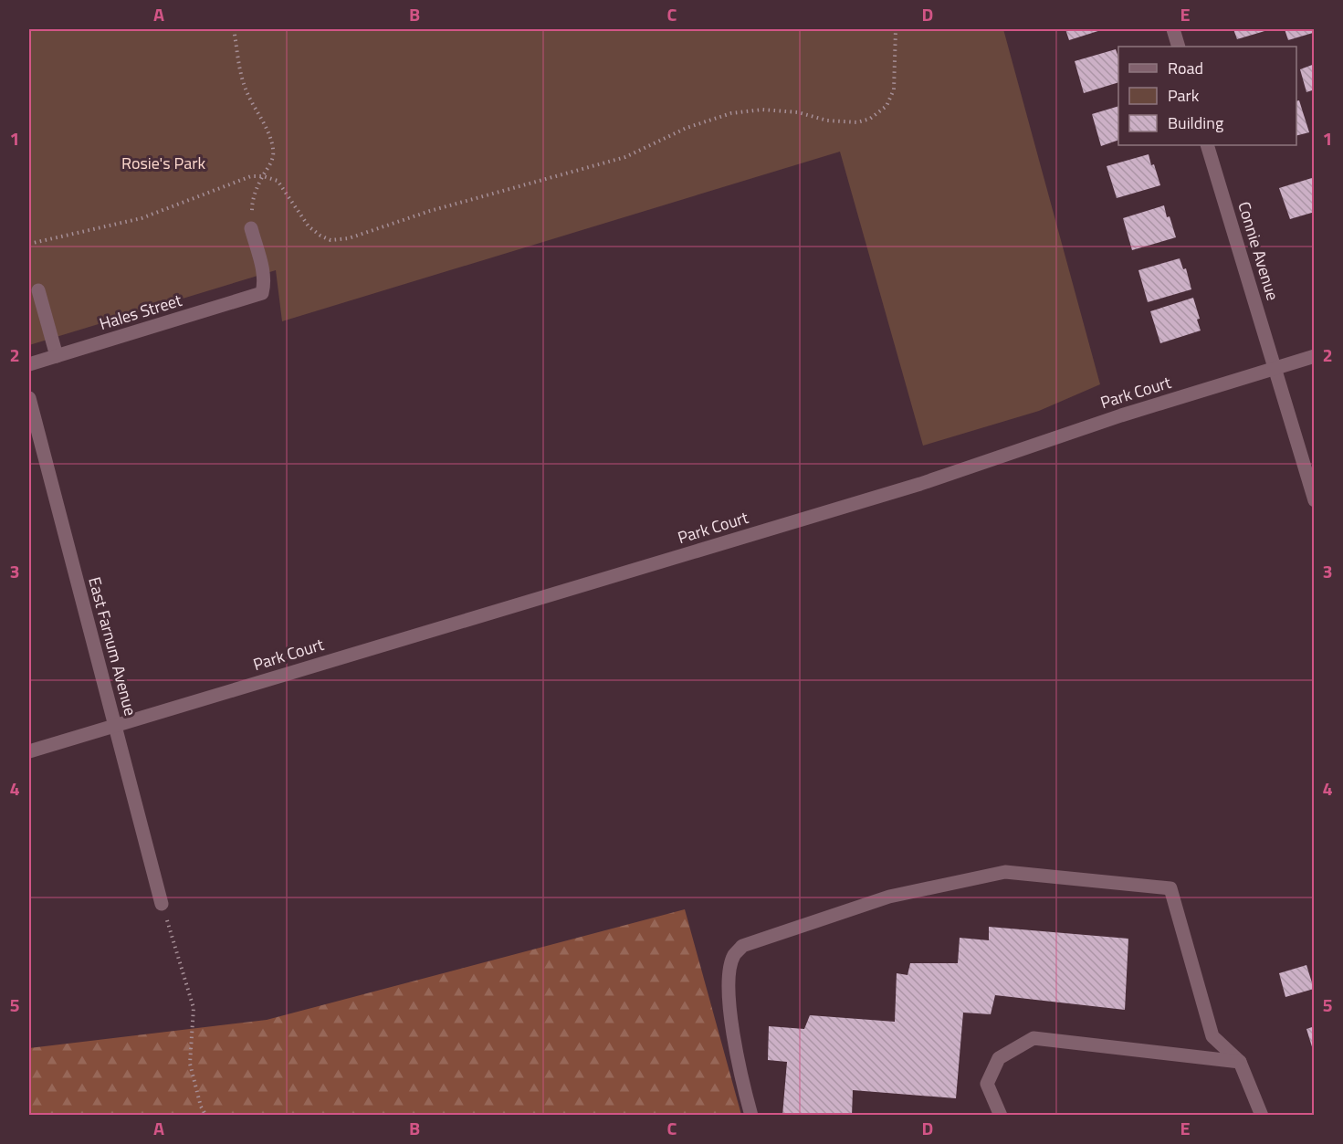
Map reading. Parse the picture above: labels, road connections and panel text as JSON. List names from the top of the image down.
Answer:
{
  "streets": {
    "street": [
      "Connie Avenue",
      "Hales Street",
      "Park Court",
      "East Farnum Avenue"
    ]
  },
  "crossings": [
    ["Connie Avenue", "Park Court"],
    ["Park Court", "East Farnum Avenue"]
  ],
  "parks": ["Rosie's Park"],
  "legend": ["Road", "Park", "Building"],
  "grid": {
    "columns": [
      "A",
      "B",
      "C",
      "D",
      "E"
    ],
    "rows": [
      "1",
      "2",
      "3",
      "4",
      "5"
    ]
  }
}
